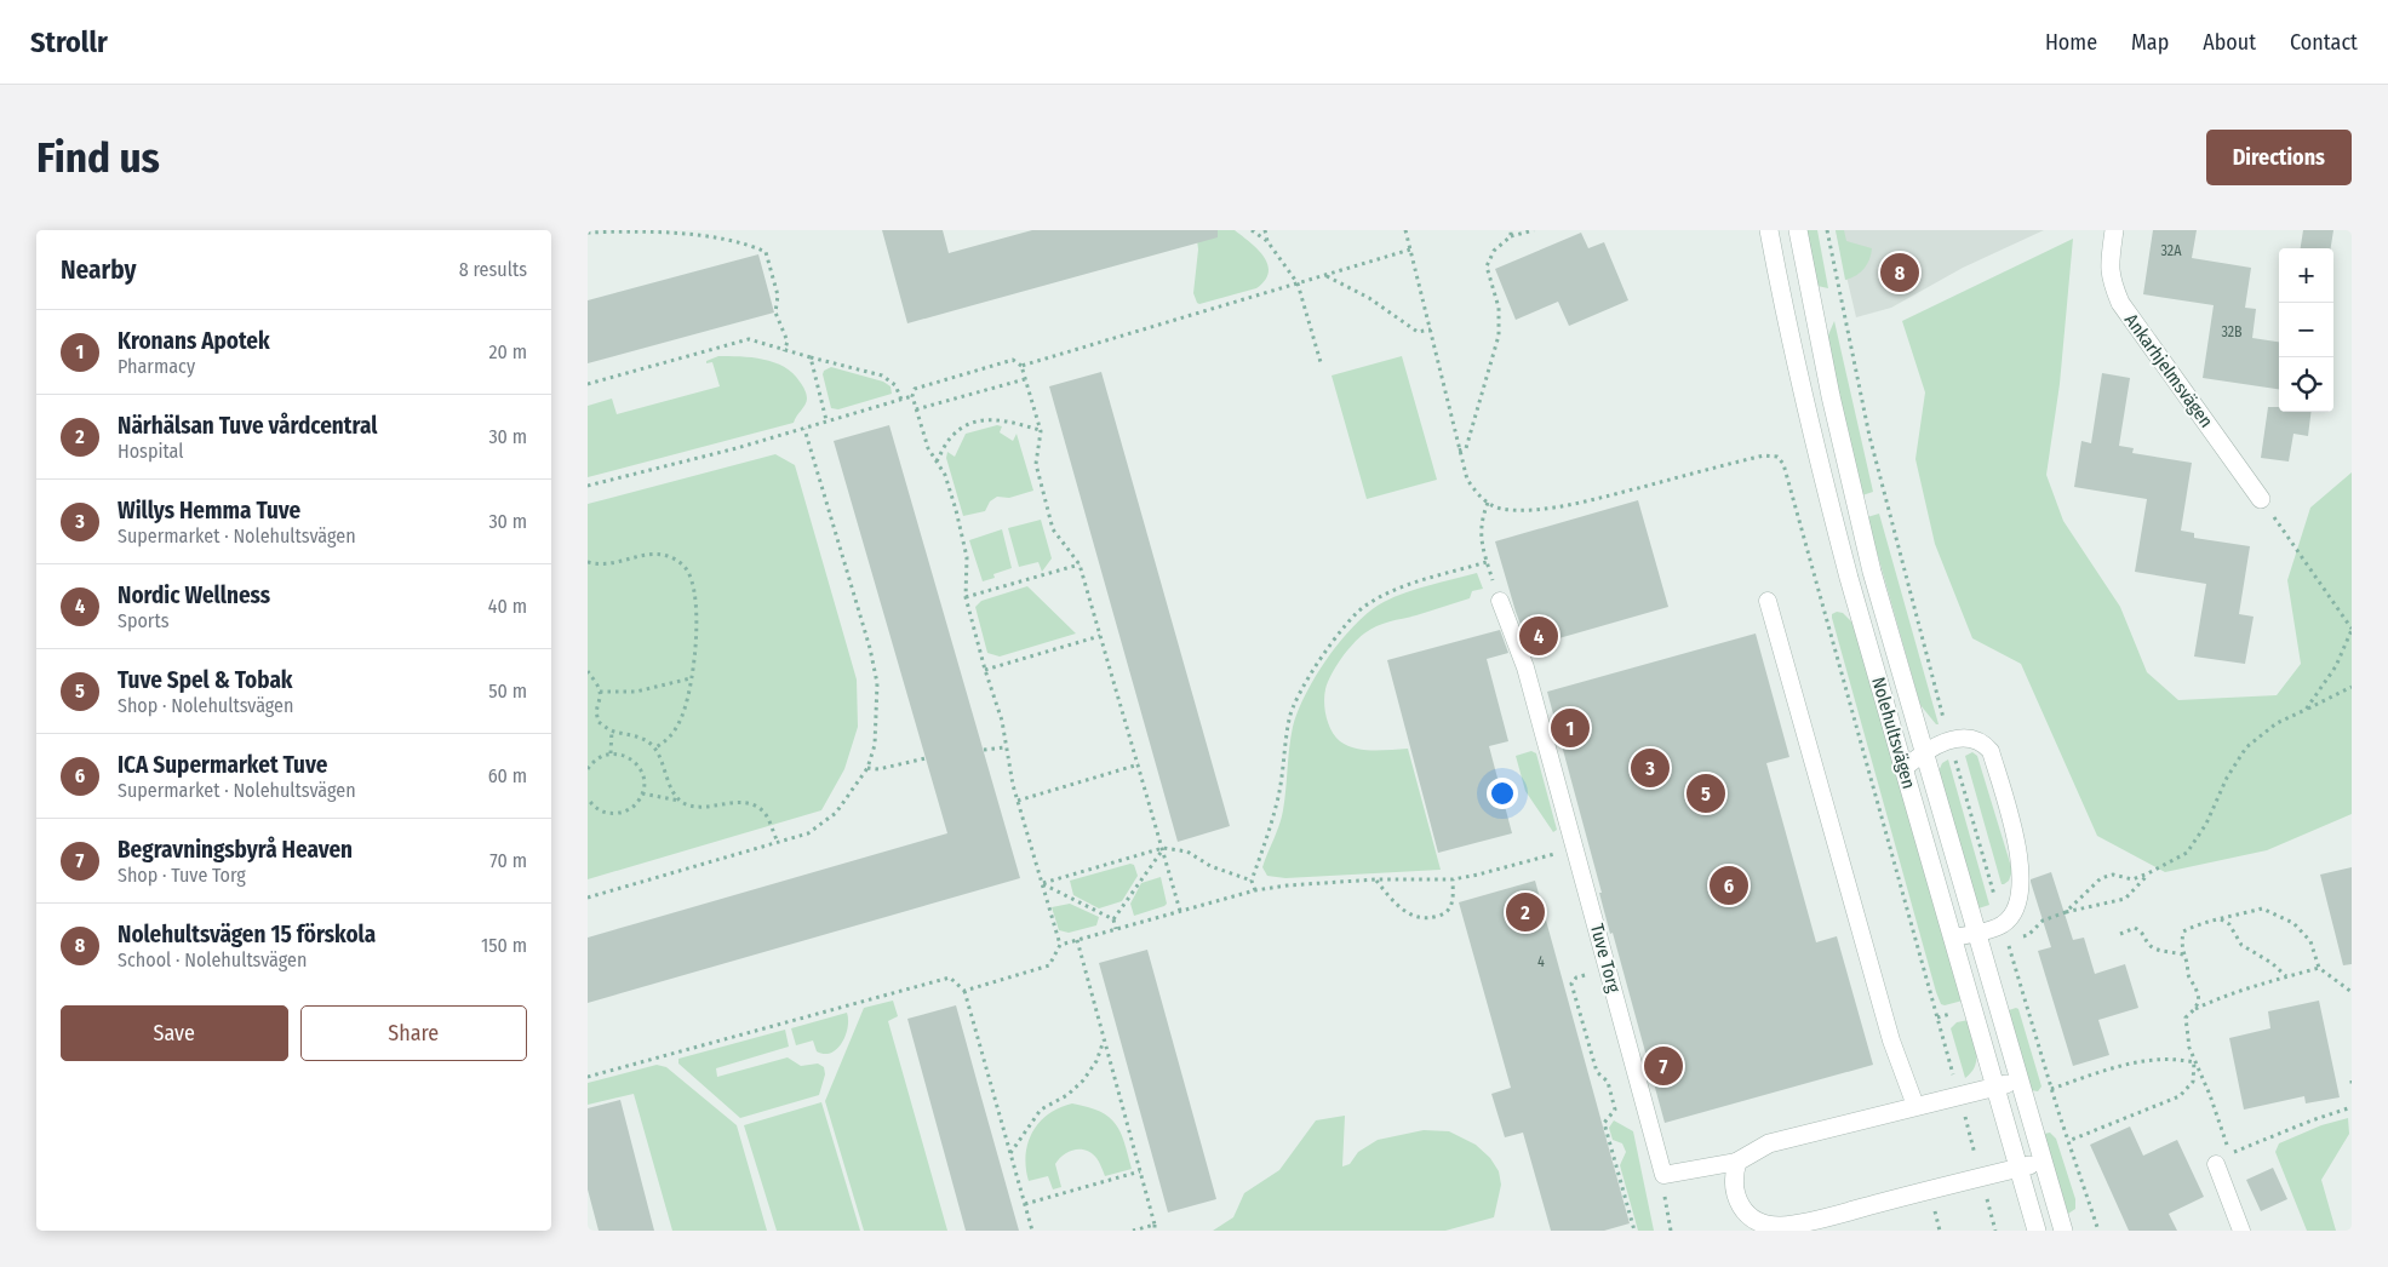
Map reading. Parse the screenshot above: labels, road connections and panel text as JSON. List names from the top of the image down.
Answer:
{
  "streets": {
    "street": ["Ankarhjelmsvägen", "Nolehultsvägen"],
    "lane": ["Tuve Torg"]
  },
  "house_numbers": ["32A", "32B", "4"],
  "page": {
    "header": "Strollr",
    "nav": [
      "Home",
      "Map",
      "About",
      "Contact"
    ],
    "buttons": [
      "Directions",
      ["Save", "Share"]
    ],
    "title": "Find us",
    "heading": ["Nearby", "8 results"],
    "map_buttons": ["+", "−"],
    "pins": [
      "8",
      "4",
      "1",
      "3",
      "5",
      "6",
      "2",
      "7"
    ],
    "list": [
      {
        "mark": "1",
        "name": "Kronans Apotek",
        "note": "Pharmacy",
        "value": "20 m"
      },
      {
        "mark": "2",
        "name": "Närhälsan Tuve vårdcentral",
        "note": "Hospital",
        "value": "30 m"
      },
      {
        "mark": "3",
        "name": "Willys Hemma Tuve",
        "note": "Supermarket · Nolehultsvägen",
        "value": "30 m"
      },
      {
        "mark": "4",
        "name": "Nordic Wellness",
        "note": "Sports",
        "value": "40 m"
      },
      {
        "mark": "5",
        "name": "Tuve Spel & Tobak",
        "note": "Shop · Nolehultsvägen",
        "value": "50 m"
      },
      {
        "mark": "6",
        "name": "ICA Supermarket Tuve",
        "note": "Supermarket · Nolehultsvägen",
        "value": "60 m"
      },
      {
        "mark": "7",
        "name": "Begravningsbyrå Heaven",
        "note": "Shop · Tuve Torg",
        "value": "70 m"
      },
      {
        "mark": "8",
        "name": "Nolehultsvägen 15 förskola",
        "note": "School · Nolehultsvägen",
        "value": "150 m"
      }
    ]
  }
}
